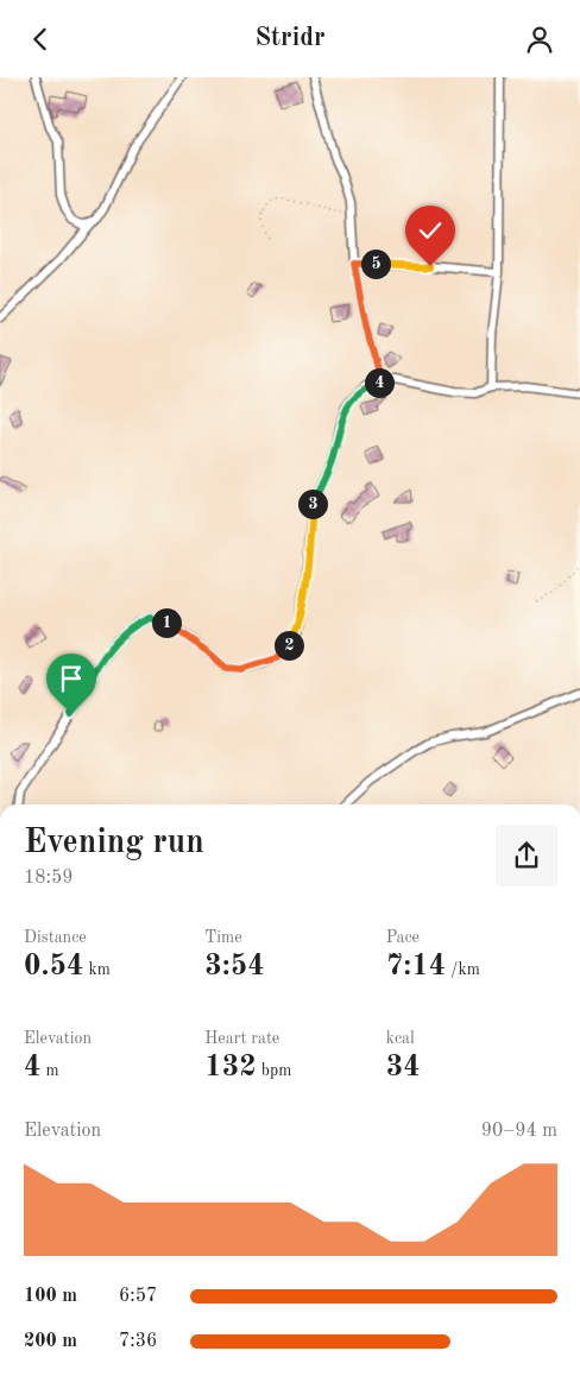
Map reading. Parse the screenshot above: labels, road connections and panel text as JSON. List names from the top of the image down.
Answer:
{
  "page": {
    "header": "Stridr",
    "pins": [
      "5",
      "4",
      "3",
      "1",
      "2"
    ],
    "heading": ["Evening run", "18:59"],
    "stats": [
      ["Distance", "0.54 km"],
      ["Time", "3:54"],
      ["Pace", "7:14 /km"],
      ["Elevation", "4 m"],
      ["Heart rate", "132 bpm"],
      ["kcal", "34"]
    ],
    "chart": ["Elevation", "90–94 m"],
    "list": [
      {
        "name": "100 m",
        "note": "6:57"
      },
      {
        "name": "200 m",
        "note": "7:36"
      }
    ]
  }
}
